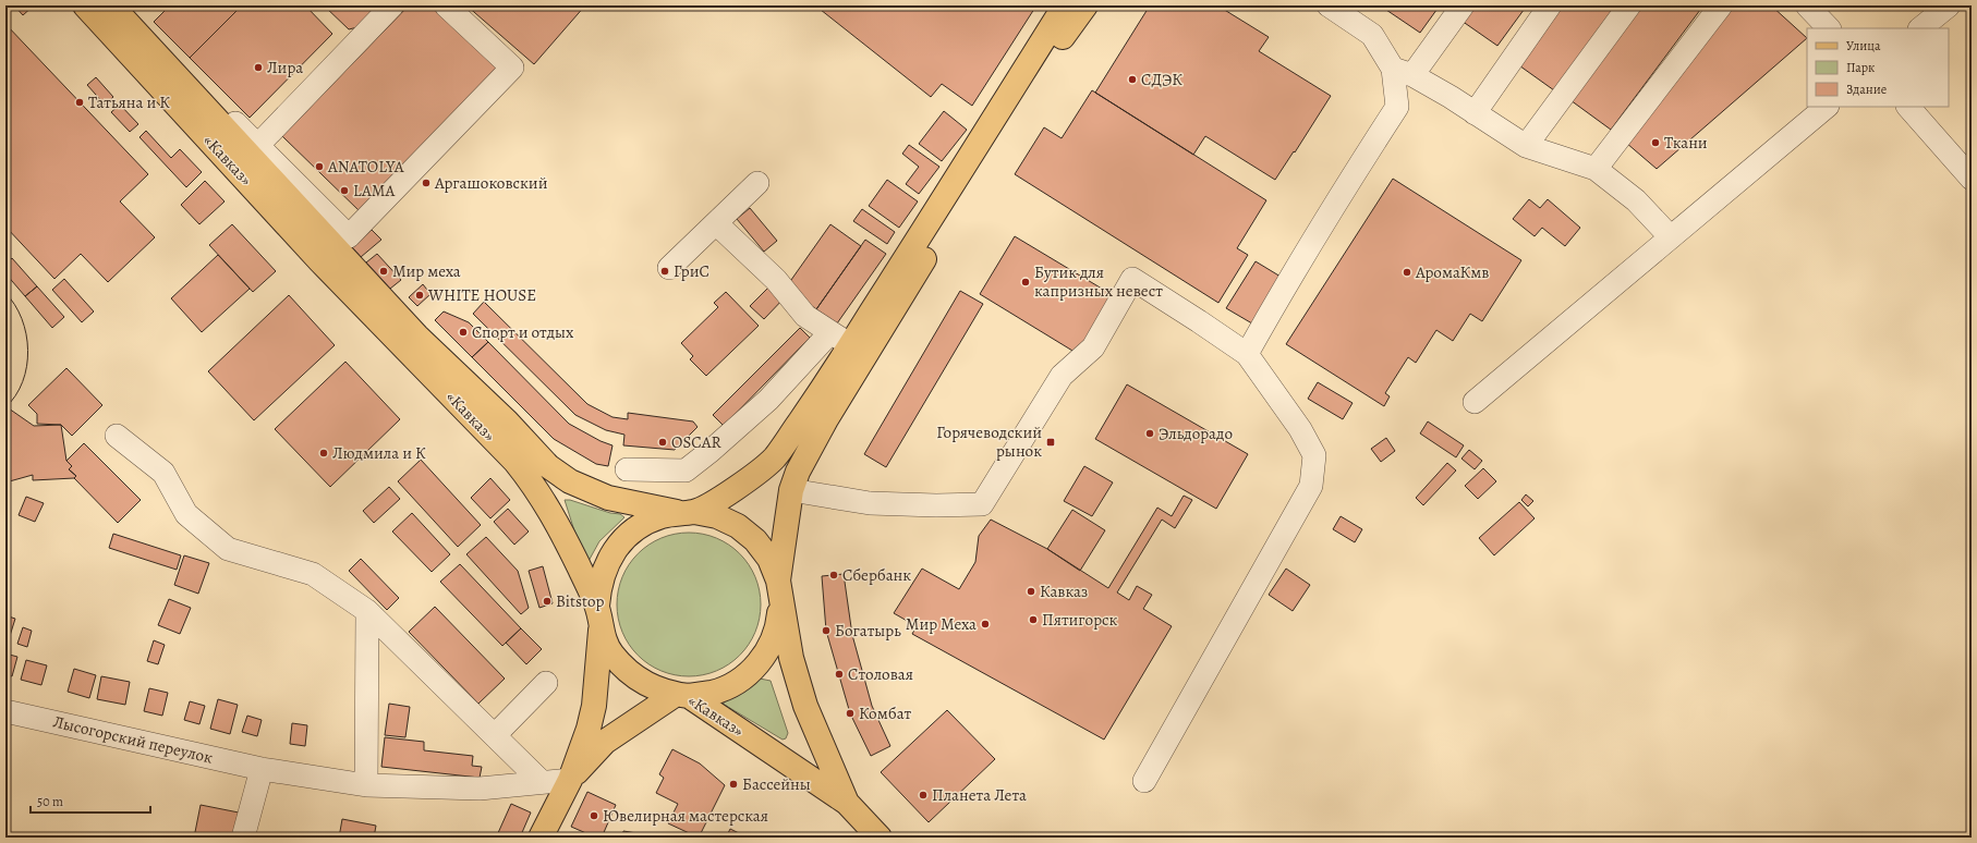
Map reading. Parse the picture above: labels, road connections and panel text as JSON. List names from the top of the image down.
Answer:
{
  "streets": {
    "main road": ["«Кавказ»"],
    "street": ["Лысогорский переулок"]
  },
  "places": {
    "other": [
      "Лира",
      "СДЭК",
      "Татьяна и К",
      "Ткани",
      "ANATOLYA",
      "Аргашоковский",
      "LAMA",
      "Мир меха",
      "ГриС",
      "АромаКмв",
      "Бутик для капризных невест",
      "WHITE HOUSE",
      "Спорт и отдых",
      "Эльдорадо",
      "OSCAR",
      "Людмила и К",
      "Сбербанк",
      "Кавказ",
      "Bitstop",
      "Пятигорск",
      "Мир Меха",
      "Богатырь",
      "Столовая",
      "Комбат",
      "Бассейны",
      "Планета Лета",
      "Ювелирная мастерская"
    ],
    "transit": ["Горячеводский рынок"]
  },
  "legend": ["Улица", "Парк", "Здание"],
  "scale_bar": "50 m"
}
